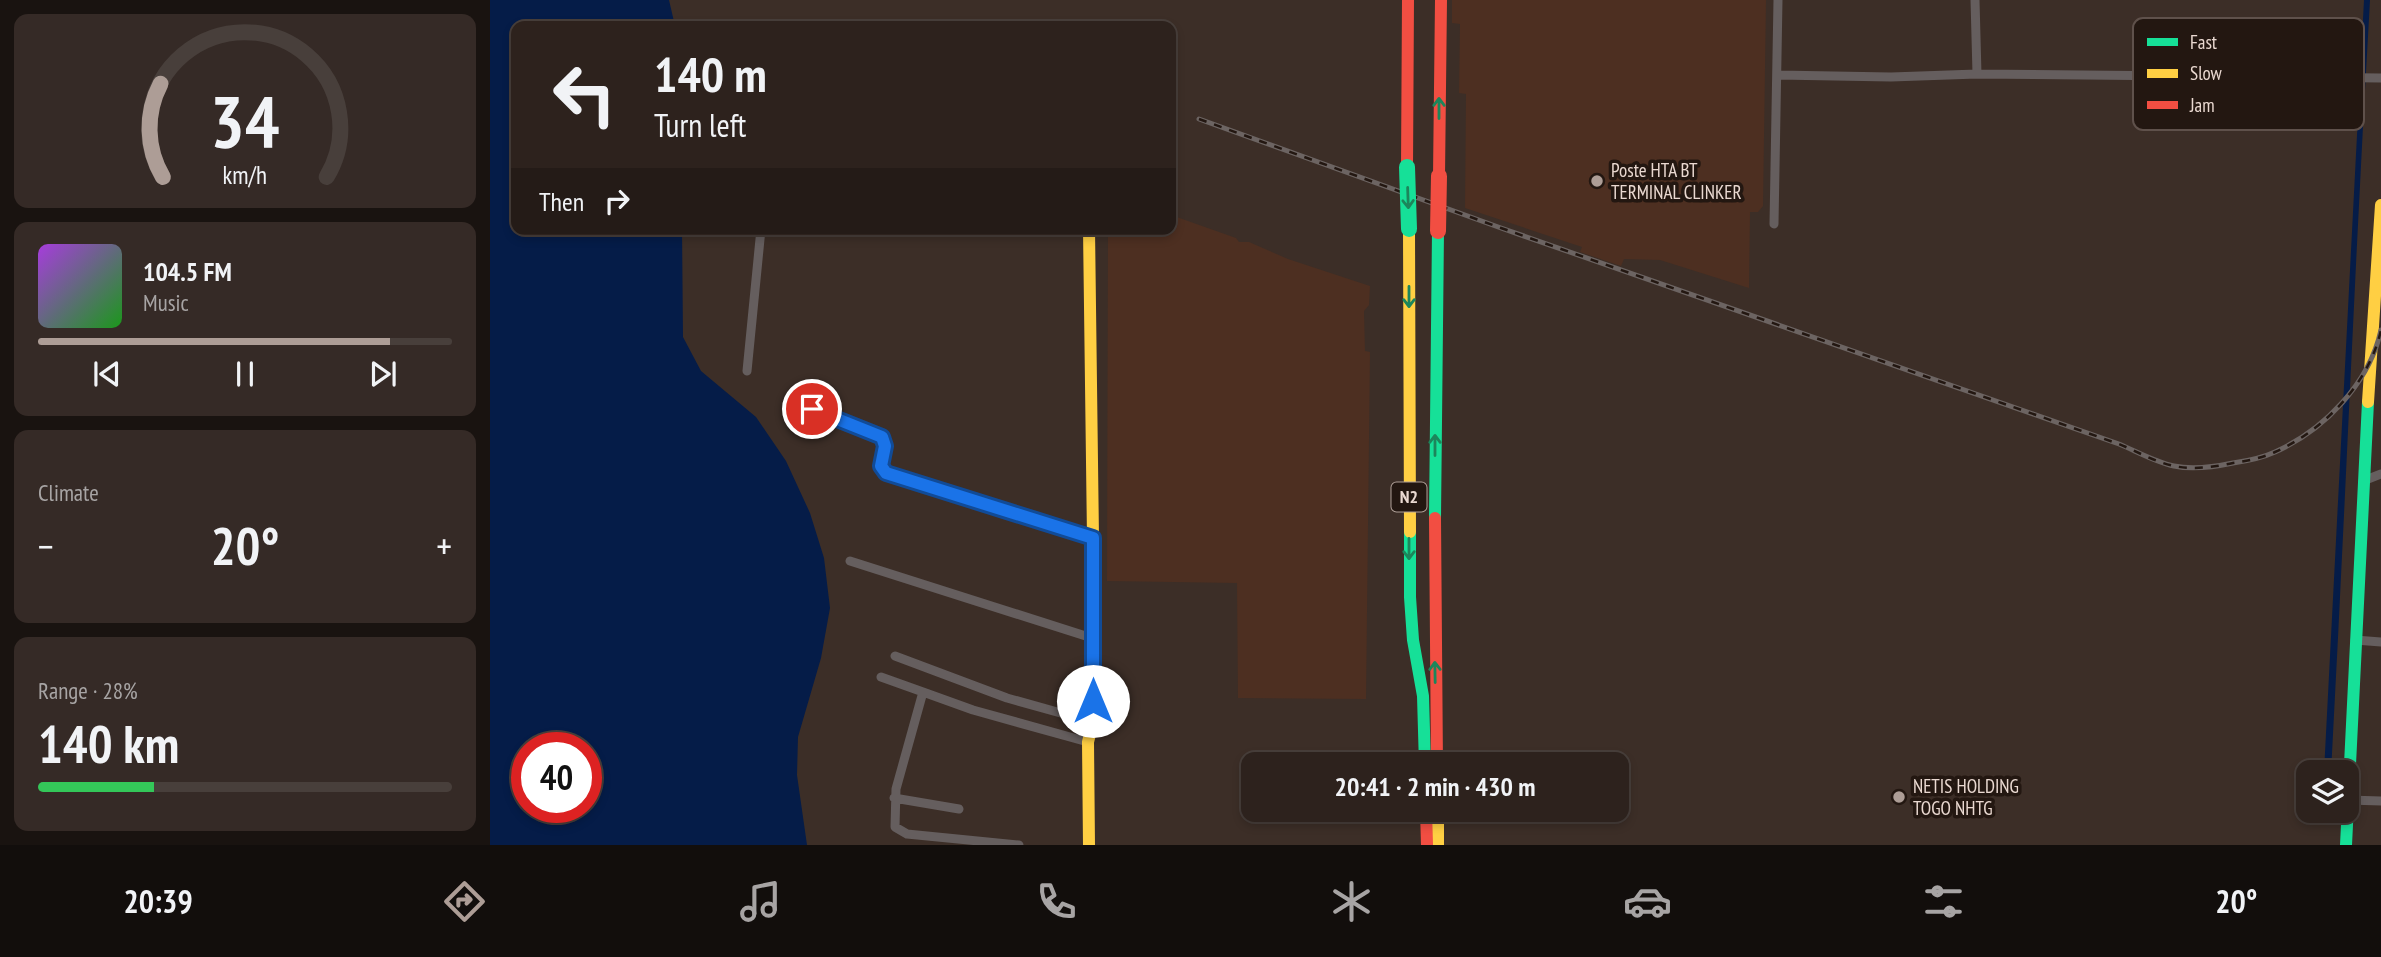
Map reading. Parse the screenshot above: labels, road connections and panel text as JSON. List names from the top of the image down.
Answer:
{
  "streets": {
    "main road": ["N2"]
  },
  "places": ["Poste HTA BT TERMINAL CLINKER", "NETIS HOLDING TOGO NHTG"],
  "legend": ["Fast", "Slow", "Jam"],
  "page": {
    "turn": ["140 m", "Turn left"],
    "then": "Then",
    "song": ["104.5 FM", "Music"],
    "tile": [
      "Climate",
      ["Range · 28%", "140 km"]
    ],
    "heat": ["−", "20°", "+"],
    "limit": "40",
    "trip": "20:41 · 2 min · 430 m",
    "tabs": ["20:39", "20°"],
    "gauge": ["34", "km/h"]
  }
}
